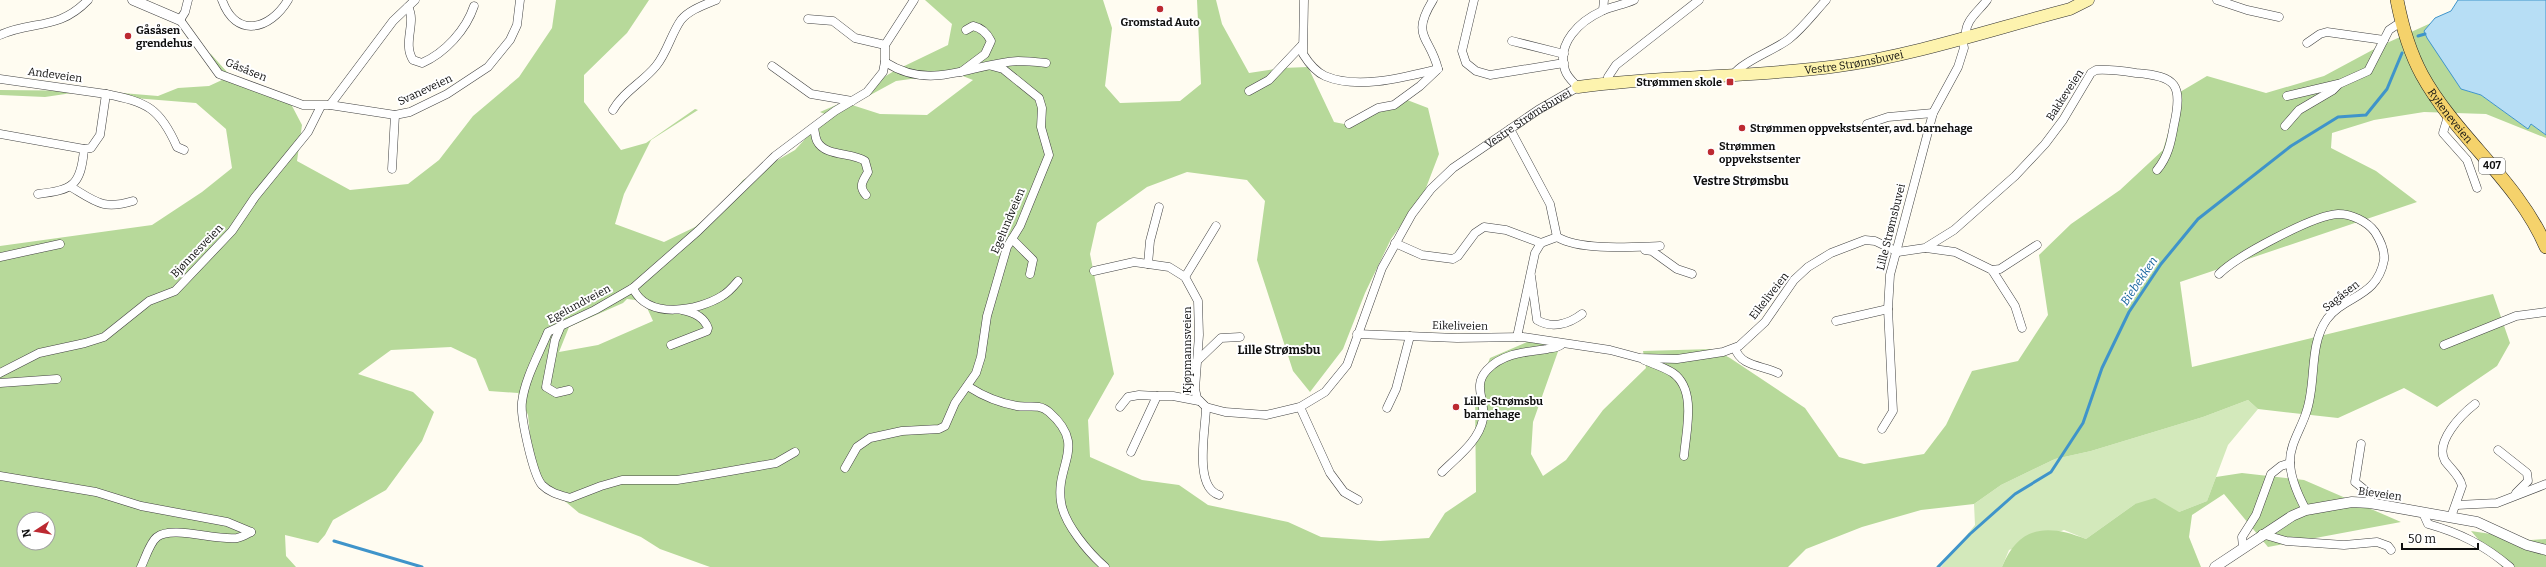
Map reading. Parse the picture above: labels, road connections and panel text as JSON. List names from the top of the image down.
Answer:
{
  "streets": {
    "main road": ["Vestre Strømsbuvei", "Rykeneveien", "407"],
    "street": [
      "Gåsåsen",
      "Andeveien",
      "Svaneveien",
      "Bakkeveien",
      "Egelundveien",
      "Lille Strømsbuvei",
      "Bjønnesveien",
      "Eikeliveien",
      "Sagåsen",
      "Kjøpmannsveien",
      "Bieveien"
    ]
  },
  "crossings": [
    ["Vestre Strømsbuvei", "Lille Strømsbuvei"],
    ["Vestre Strømsbuvei", "Eikeliveien"],
    ["Vestre Strømsbuvei", "Kjøpmannsveien"],
    ["Gåsåsen", "Svaneveien"],
    ["Gåsåsen", "Bjønnesveien"],
    ["Bakkeveien", "Lille Strømsbuvei"],
    ["Bakkeveien", "Eikeliveien"],
    ["Lille Strømsbuvei", "Eikeliveien"]
  ],
  "districts": ["Vestre Strømsbu", "Lille Strømsbu"],
  "water": ["Biebekken"],
  "places": {
    "other": [
      "Gromstad Auto",
      "Gåsåsen grendehus",
      "Strømmen oppvekstsenter, avd. barnehage",
      "Strømmen oppvekstsenter",
      "Lille-Strømsbu barnehage"
    ],
    "transit": ["Strømmen skole"]
  },
  "scale_bar": "50 m",
  "north": "left"
}
